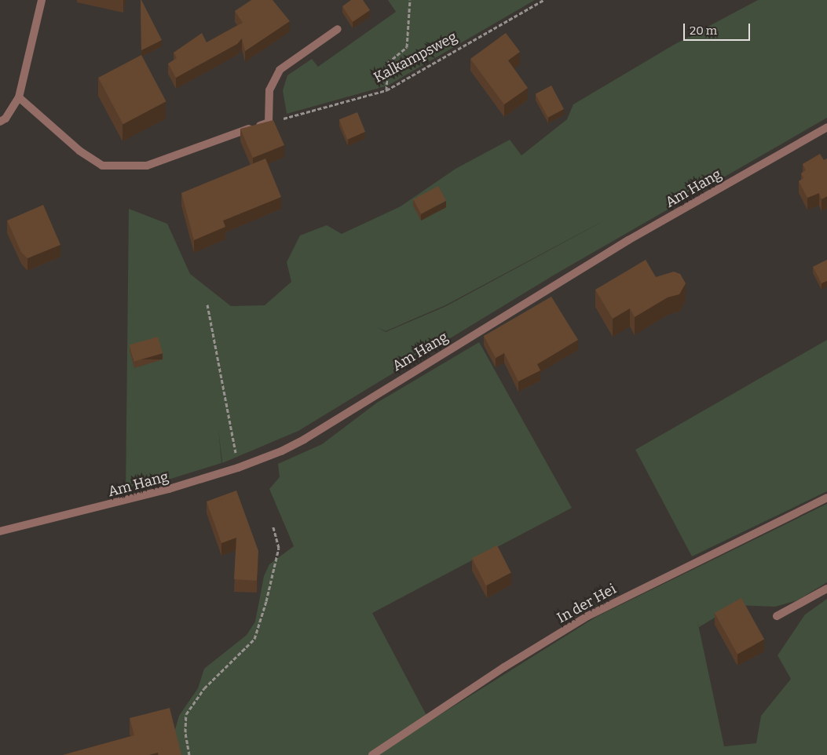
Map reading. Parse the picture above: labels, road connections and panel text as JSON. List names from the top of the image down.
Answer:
{
  "streets": {
    "street": ["Am Hang", "In der Hei"],
    "path": ["Kalkampsweg"]
  },
  "scale_bar": "20 m"
}
